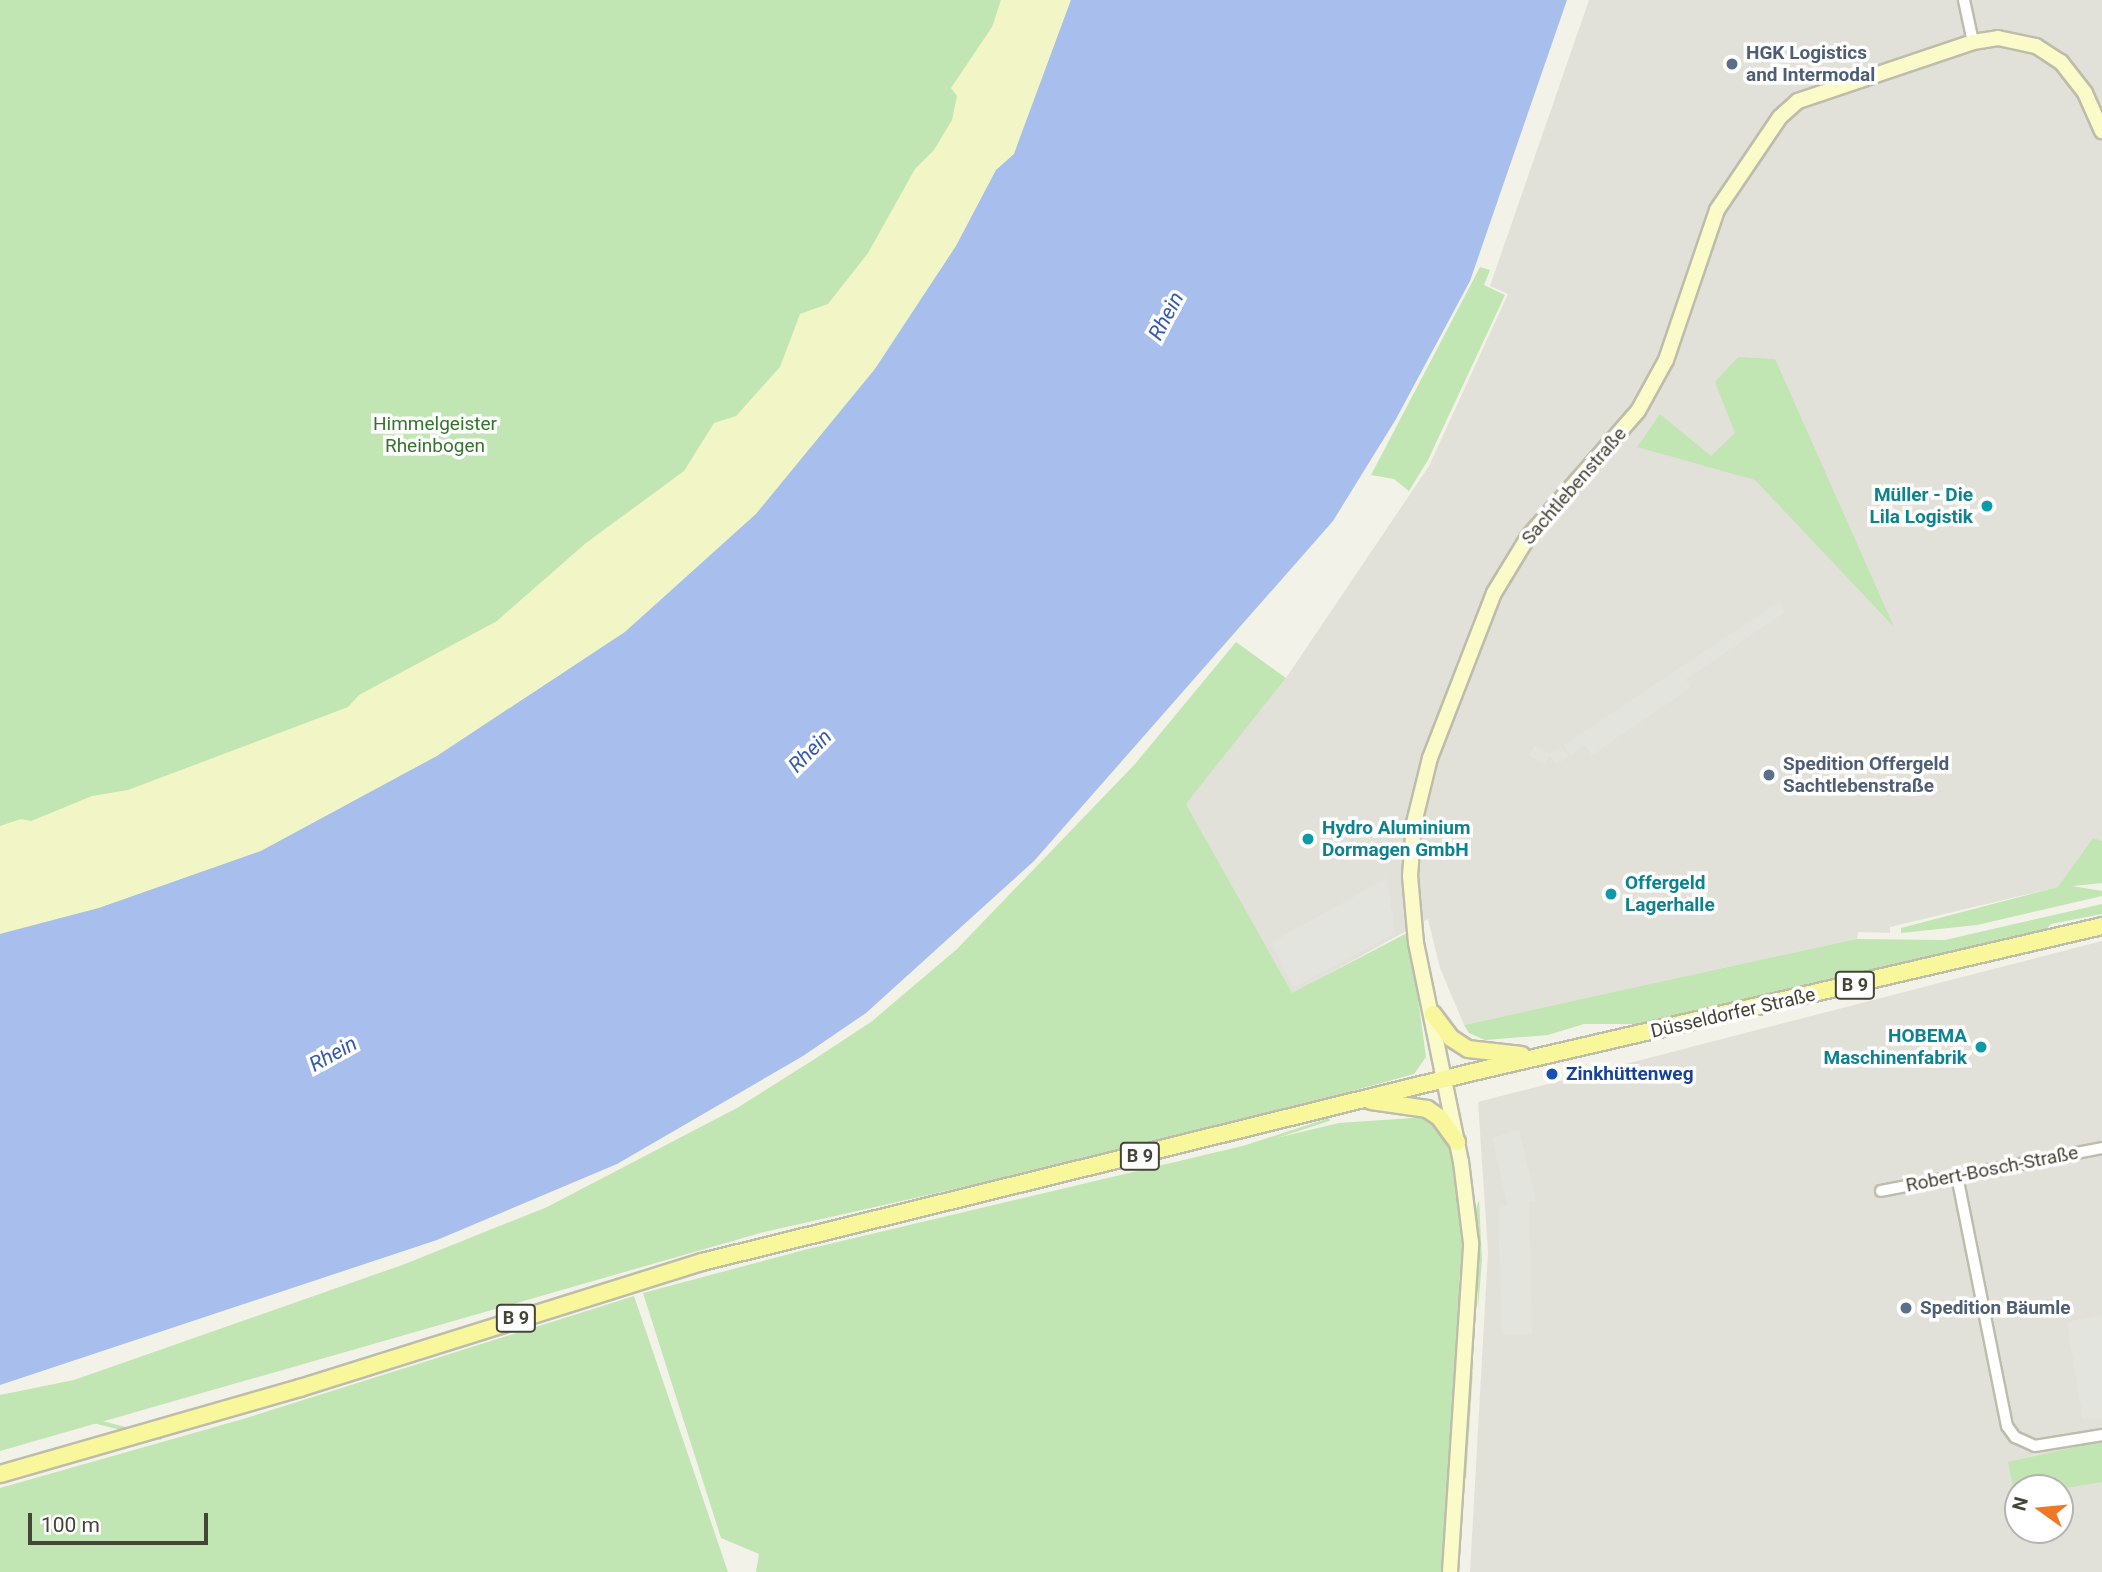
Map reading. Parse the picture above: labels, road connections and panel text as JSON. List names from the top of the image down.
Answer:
{
  "streets": {
    "main road": ["B 9", "Düsseldorfer Straße"],
    "street": ["Sachtlebenstraße", "Robert-Bosch-Straße"]
  },
  "crossings": [
    ["Sachtlebenstraße", "B 9"],
    ["Sachtlebenstraße", "Düsseldorfer Straße"],
    ["B 9", "Düsseldorfer Straße"]
  ],
  "water": ["Rhein"],
  "parks": ["Himmelgeister Rheinbogen"],
  "places": [
    "HGK Logistics and Intermodal",
    "Müller - Die Lila Logistik",
    "Spedition Offergeld Sachtlebenstraße",
    "Hydro Aluminium Dormagen GmbH",
    "Offergeld Lagerhalle",
    "HOBEMA Maschinenfabrik",
    "Zinkhüttenweg",
    "Spedition Bäumle"
  ],
  "scale_bar": "100 m",
  "north": "left"
}
